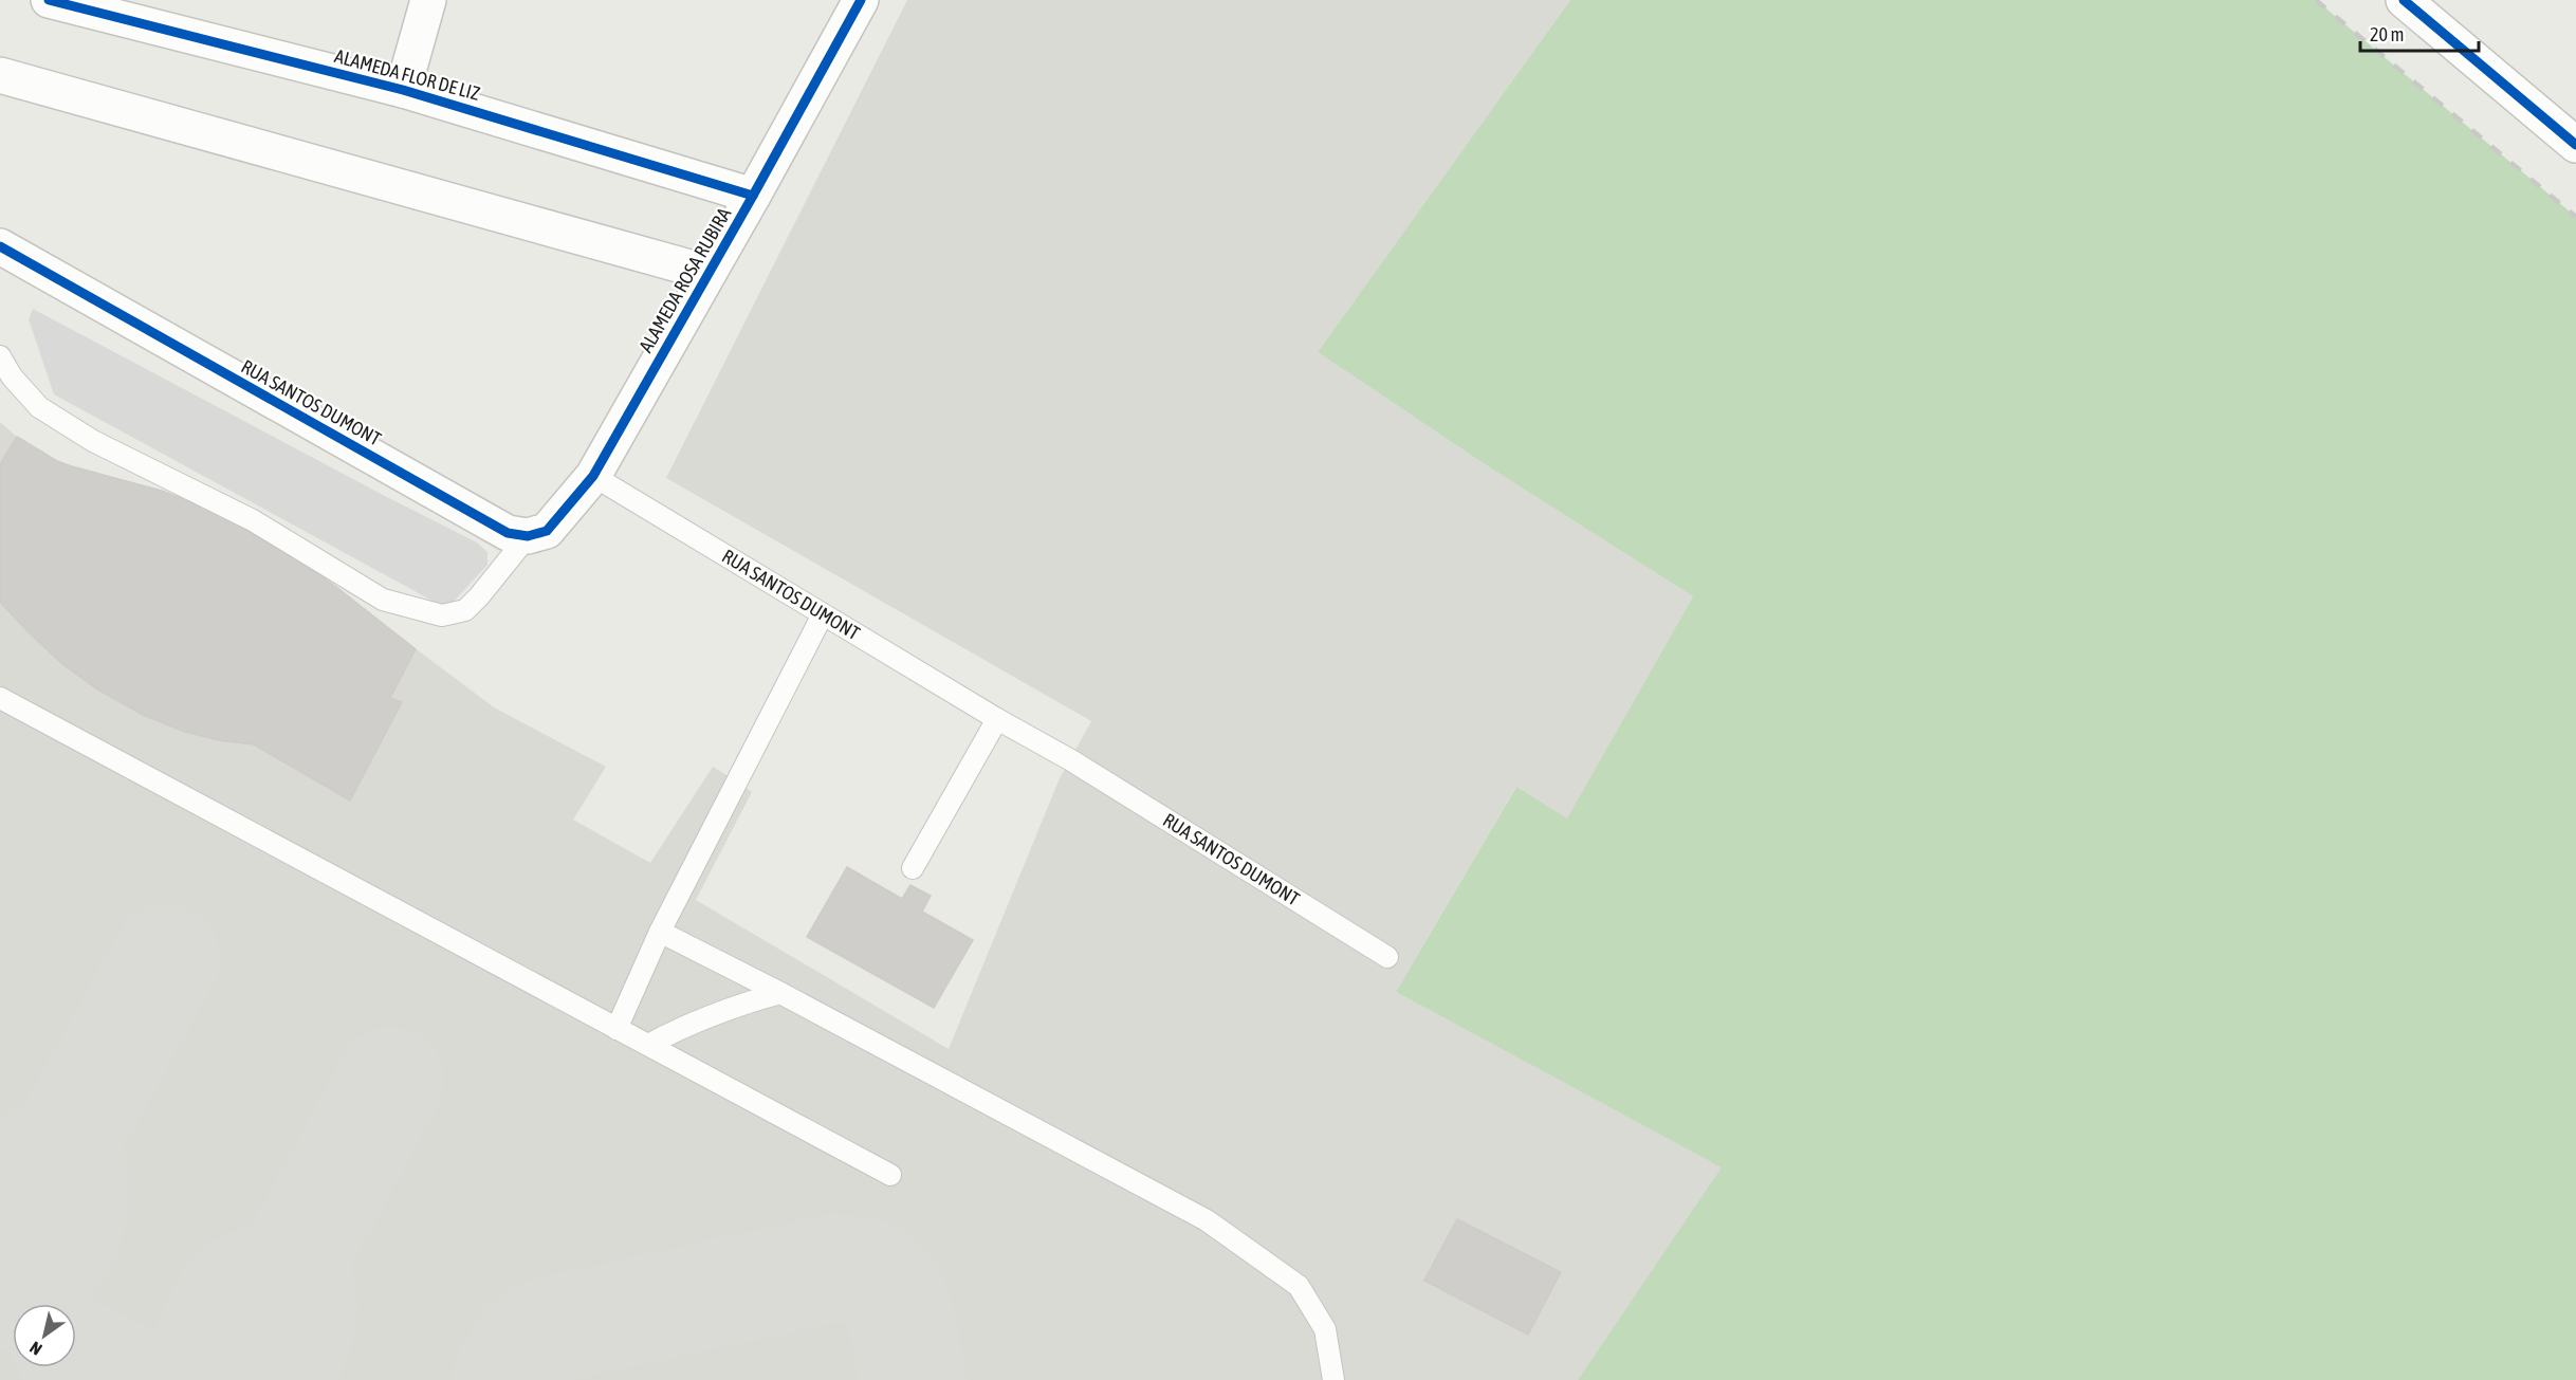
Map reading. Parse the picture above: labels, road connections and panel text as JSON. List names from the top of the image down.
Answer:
{
  "streets": {
    "street": ["ALAMEDA FLOR DE LIZ", "ALAMEDA ROSA RUBIRA", "RUA SANTOS DUMONT"]
  },
  "crossings": [
    ["ALAMEDA FLOR DE LIZ", "ALAMEDA ROSA RUBIRA"],
    ["ALAMEDA ROSA RUBIRA", "RUA SANTOS DUMONT"]
  ],
  "scale_bar": "20 m",
  "north": "bottom left"
}
